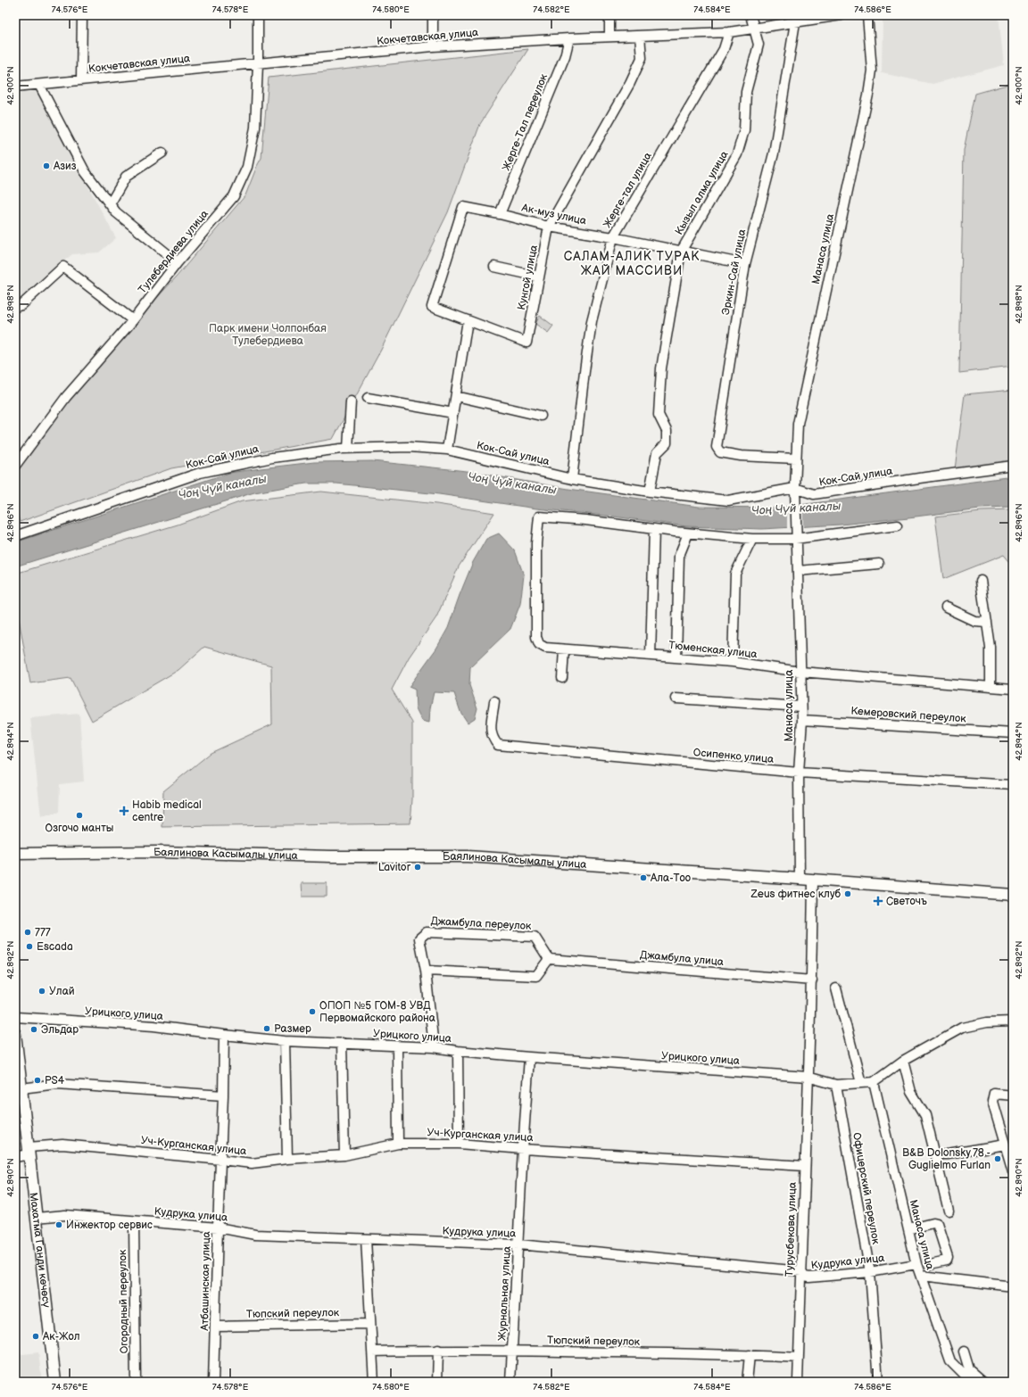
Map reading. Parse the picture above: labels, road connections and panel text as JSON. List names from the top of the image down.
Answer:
{
  "streets": {
    "main road": ["Баялинова Касымалы улица", "Махатма Ганди көчөсү"],
    "street": [
      "Кокчетавская улица",
      "Жерге-Тал переулок",
      "Жерге-тал улица",
      "Кызыл алма улица",
      "Ак-муз улица",
      "Манаса улица",
      "Тулебердиева улица",
      "Эркин-Сай улица",
      "Кунгой улица",
      "Кок-Сай улица",
      "Тюменская улица",
      "Кемеровский переулок",
      "Осипенко улица",
      "Джамбула переулок",
      "Джамбула улица",
      "Урицкого улица",
      "Уч-Курганская улица",
      "Офицерский переулок",
      "Кудрука улица",
      "Турусбекова улица",
      "Атбашинская улица",
      "Журнальная улица",
      "Огородный переулок",
      "Тюпский переулок"
    ]
  },
  "crossings": [
    ["Кокчетавская улица", "Жерге-Тал переулок"],
    ["Кокчетавская улица", "Жерге-тал улица"],
    ["Кокчетавская улица", "Кызыл алма улица"],
    ["Кокчетавская улица", "Тулебердиева улица"],
    ["Кокчетавская улица", "Эркин-Сай улица"],
    ["Кокчетавская улица", "Кунгой улица"],
    ["Жерге-Тал переулок", "Ак-муз улица"],
    ["Жерге-тал улица", "Ак-муз улица"],
    ["Жерге-тал улица", "Кок-Сай улица"],
    ["Кызыл алма улица", "Ак-муз улица"],
    ["Кызыл алма улица", "Кок-Сай улица"],
    ["Ак-муз улица", "Эркин-Сай улица"],
    ["Ак-муз улица", "Кунгой улица"],
    ["Манаса улица", "Эркин-Сай улица"],
    ["Манаса улица", "Кок-Сай улица"],
    ["Манаса улица", "Тюменская улица"],
    ["Манаса улица", "Кемеровский переулок"],
    ["Манаса улица", "Осипенко улица"],
    ["Манаса улица", "Баялинова Касымалы улица"],
    ["Манаса улица", "Кудрука улица"],
    ["Джамбула переулок", "Джамбула улица"],
    ["Урицкого улица", "Турусбекова улица"],
    ["Урицкого улица", "Атбашинская улица"],
    ["Урицкого улица", "Журнальная улица"],
    ["Уч-Курганская улица", "Турусбекова улица"],
    ["Уч-Курганская улица", "Махатма Ганди көчөсү"],
    ["Уч-Курганская улица", "Атбашинская улица"],
    ["Уч-Курганская улица", "Журнальная улица"],
    ["Офицерский переулок", "Кудрука улица"],
    ["Кудрука улица", "Турусбекова улица"],
    ["Кудрука улица", "Махатма Ганди көчөсү"],
    ["Кудрука улица", "Атбашинская улица"],
    ["Кудрука улица", "Журнальная улица"],
    ["Кудрука улица", "Огородный переулок"],
    ["Турусбекова улица", "Тюпский переулок"],
    ["Атбашинская улица", "Тюпский переулок"],
    ["Журнальная улица", "Тюпский переулок"]
  ],
  "districts": ["САЛАМ-АЛИК ТУРАК ЖАЙ МАССИВИ"],
  "water": ["Чоң Чүй каналы"],
  "parks": ["Парк имени Чолпонбая Тулебердиева"],
  "places": {
    "other": [
      "Азиз",
      "Озгочо манты",
      "Lavitor",
      "Ала-Тоо",
      "Zeus фитнес клуб",
      "777",
      "Escada",
      "Улай",
      "ОПОП №5 ГОМ-8 УВД Первомайского района",
      "Размер",
      "Эльдар",
      "PS4",
      "B&B Dolonsky 78 - Guglielmo Furlan",
      "Инжектор сервис",
      "Ак-Жол"
    ],
    "health": ["Habib medical centre", "Светочъ"]
  },
  "coordinates": [
    "74.576°E",
    "74.578°E",
    "74.580°E",
    "74.582°E",
    "74.584°E",
    "74.586°E",
    "42.900°N",
    "42.898°N",
    "42.896°N",
    "42.894°N",
    "42.892°N",
    "42.890°N"
  ]
}
